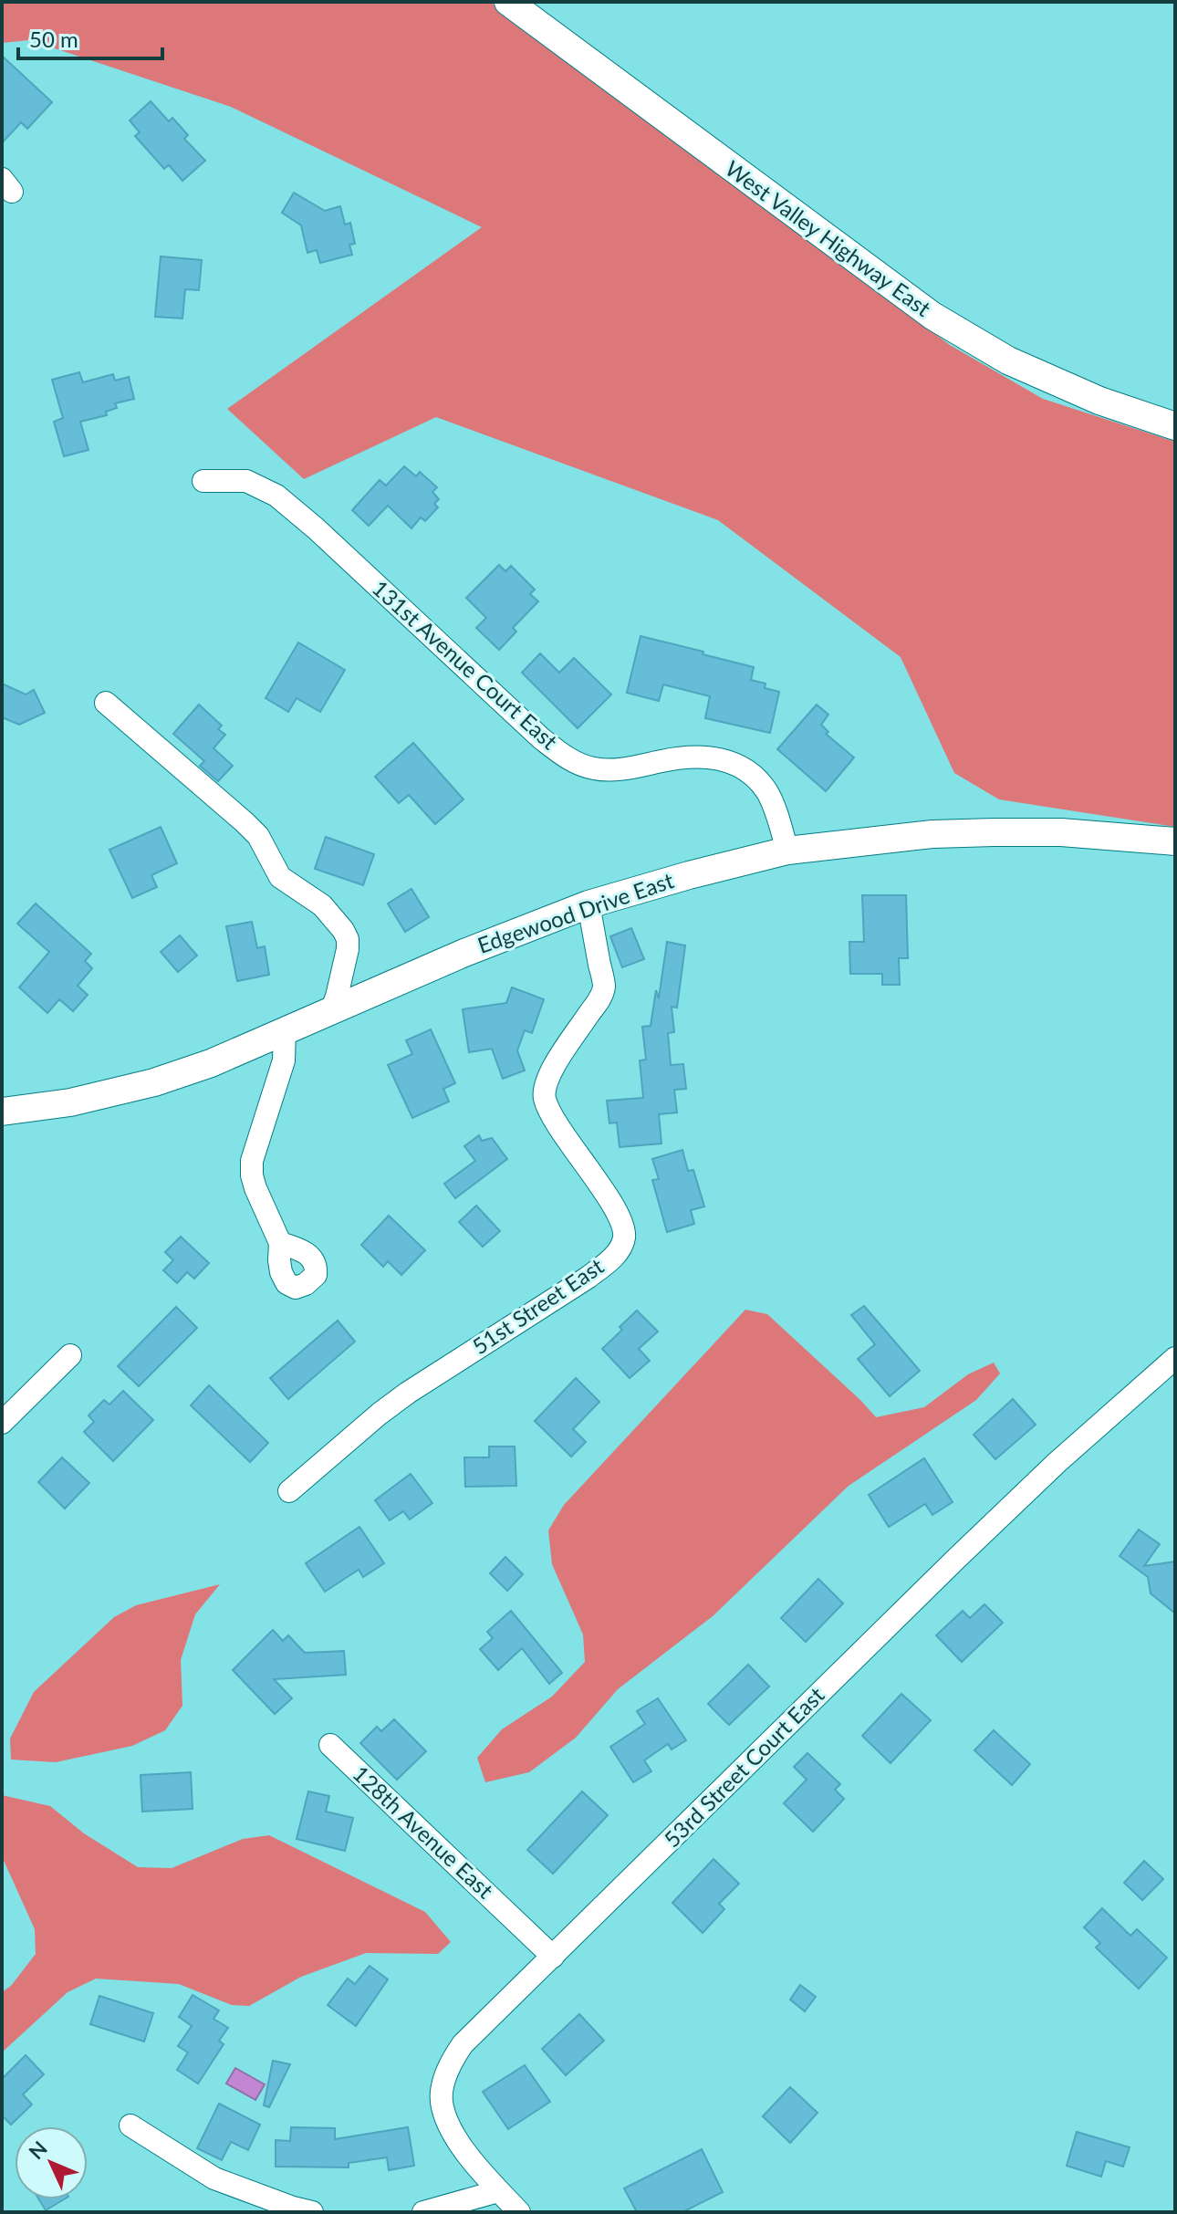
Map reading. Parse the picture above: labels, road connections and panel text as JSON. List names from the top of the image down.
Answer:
{
  "streets": {
    "street": [
      "West Valley Highway East",
      "131st Avenue Court East",
      "Edgewood Drive East",
      "51st Street East",
      "53rd Street Court East",
      "128th Avenue East"
    ]
  },
  "crossings": [
    ["131st Avenue Court East", "Edgewood Drive East"],
    ["Edgewood Drive East", "51st Street East"],
    ["53rd Street Court East", "128th Avenue East"]
  ],
  "scale_bar": "50 m",
  "north": "top left"
}
